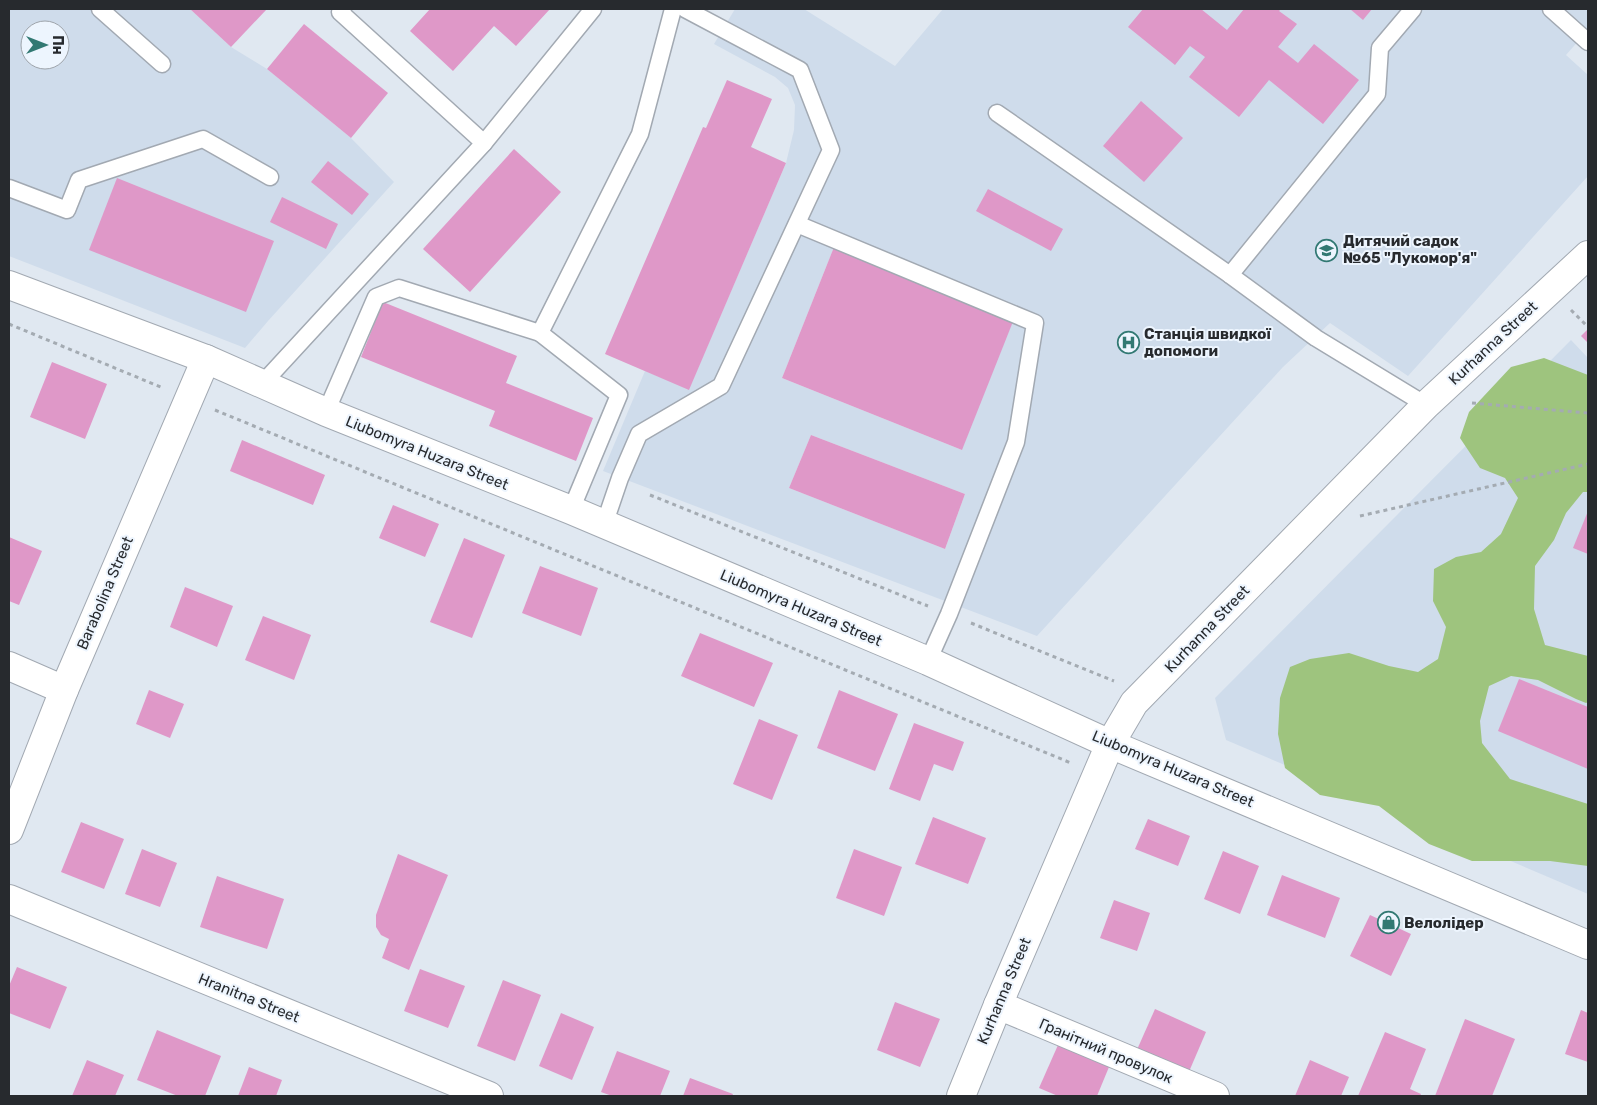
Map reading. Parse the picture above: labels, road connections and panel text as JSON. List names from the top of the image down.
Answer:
{
  "streets": {
    "street": [
      "Kurhanna Street",
      "Liubomyra Huzara Street",
      "Barabolina Street",
      "Hranitna Street",
      "Гранітний провулок"
    ]
  },
  "crossings": [
    ["Kurhanna Street", "Liubomyra Huzara Street"],
    ["Kurhanna Street", "Гранітний провулок"],
    ["Liubomyra Huzara Street", "Barabolina Street"]
  ],
  "places": {
    "school or university": ["Дитячий садок №65 \"Лукомор'я\""],
    "hospital": ["Станція швидкої допомоги"],
    "shop": ["Велолідер"]
  },
  "north": "right"
}
